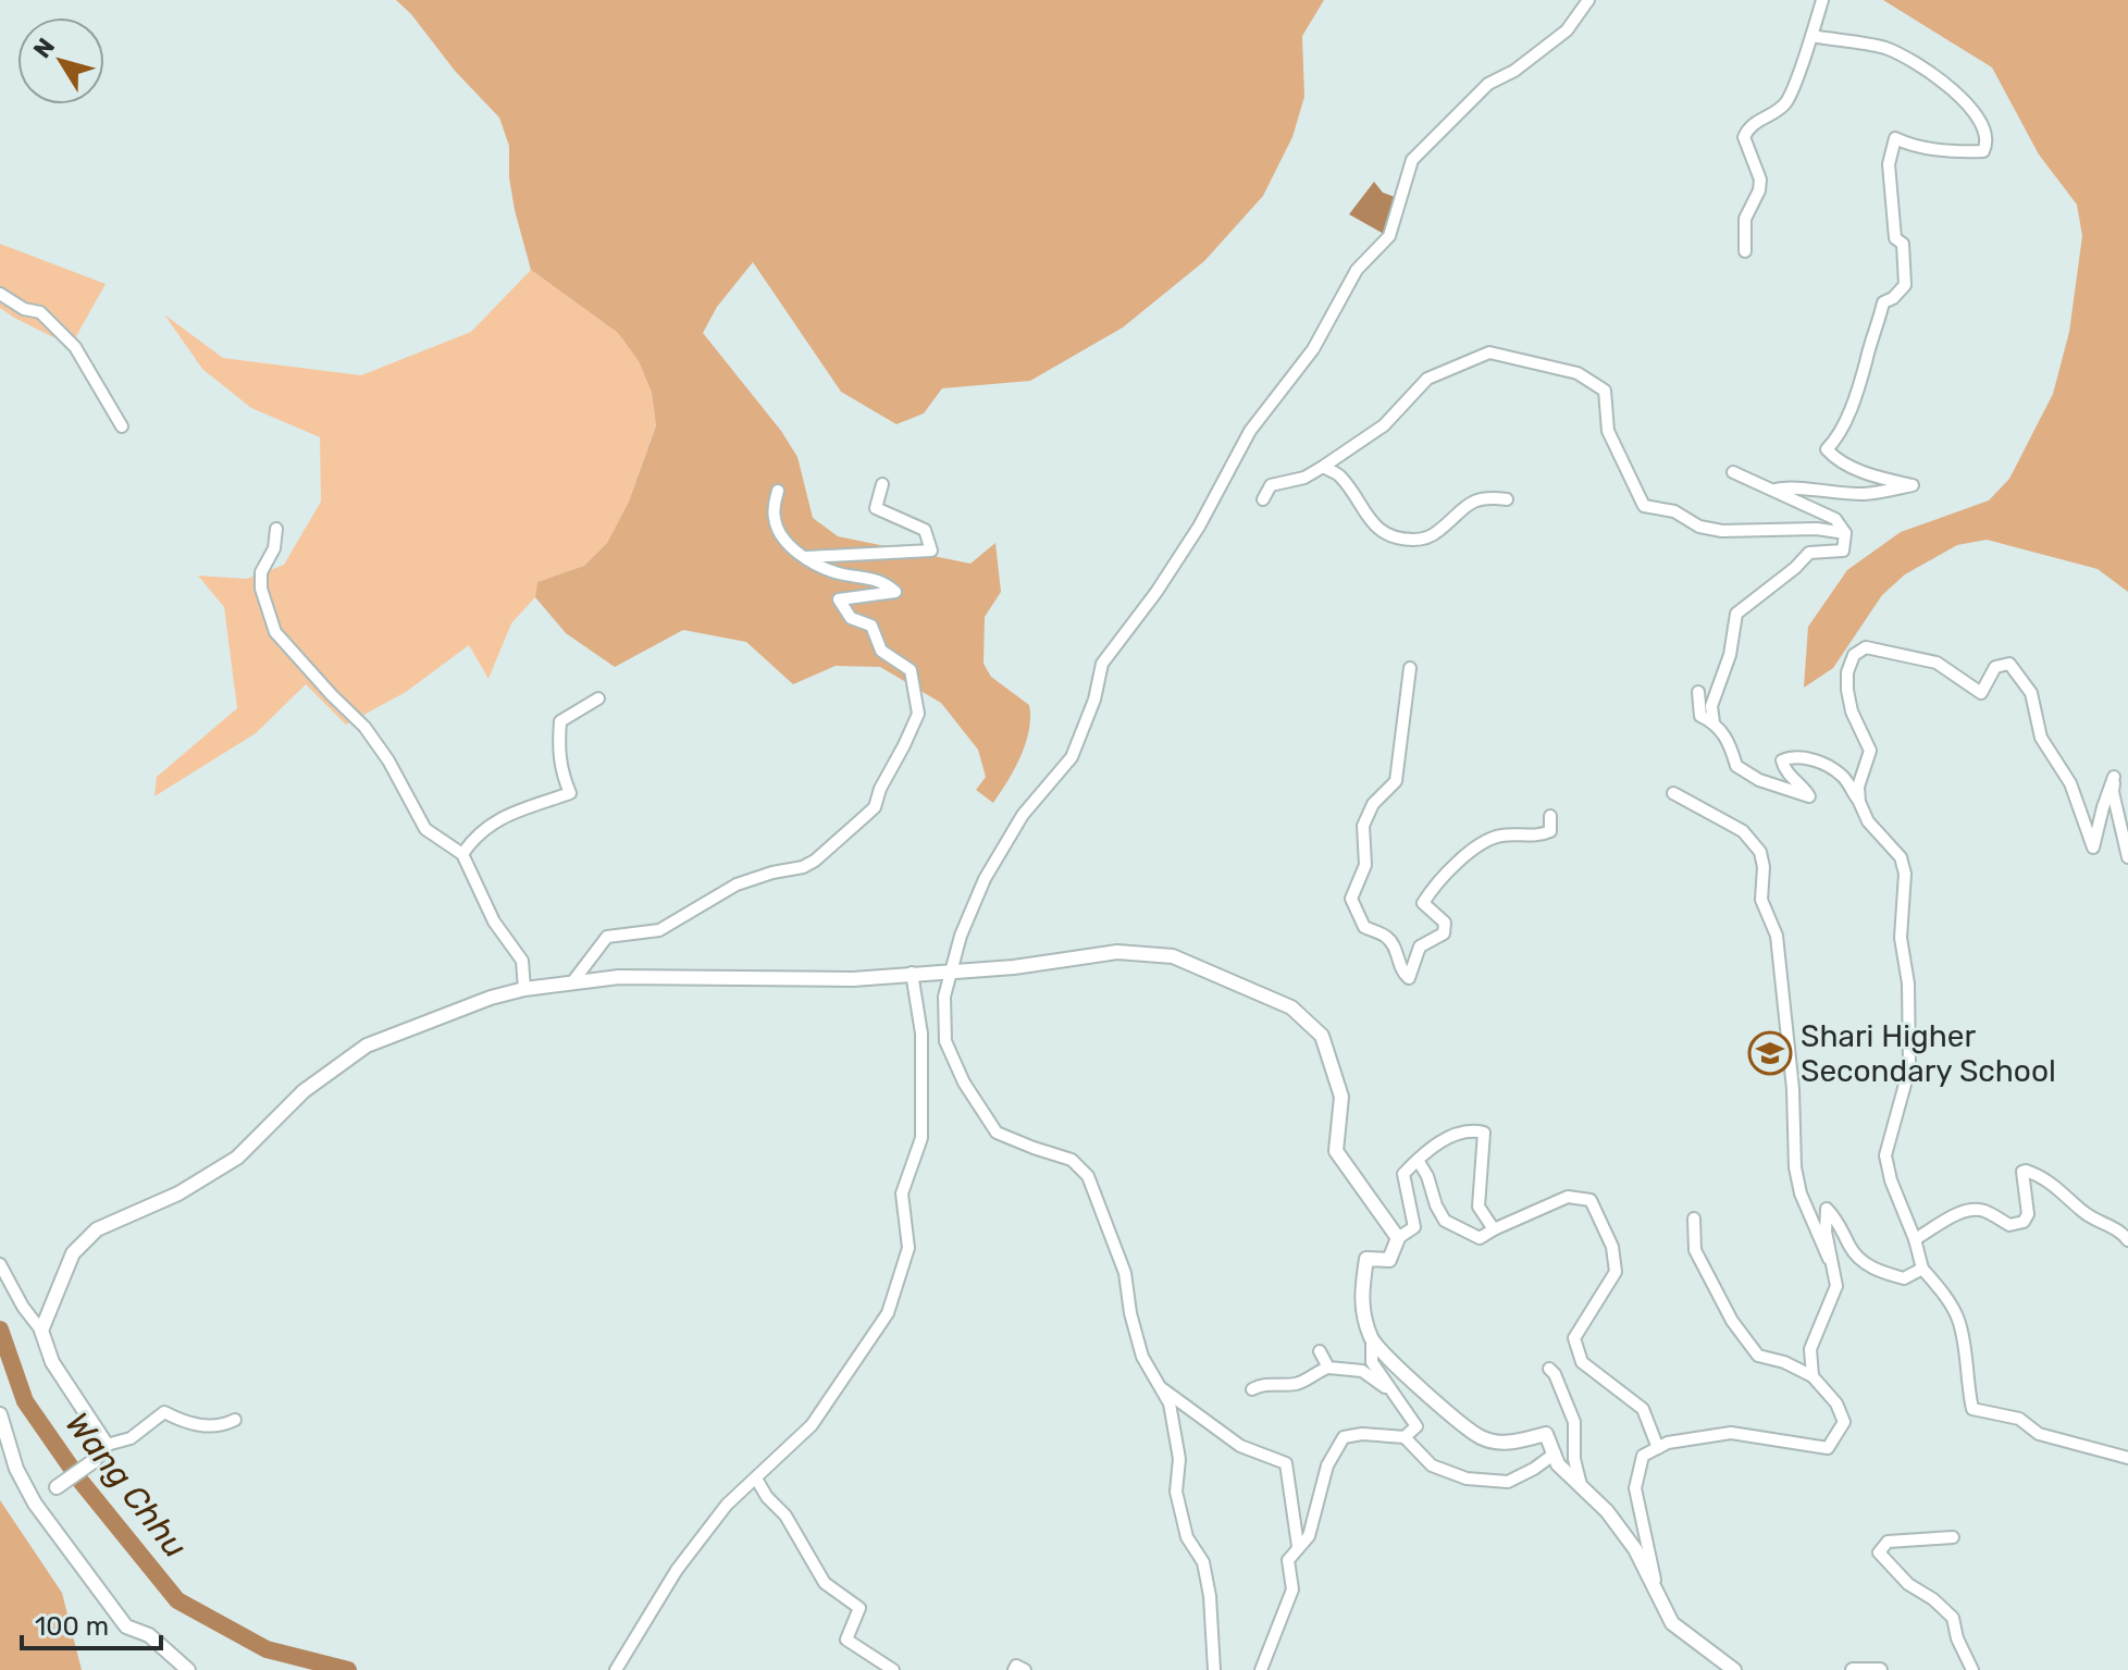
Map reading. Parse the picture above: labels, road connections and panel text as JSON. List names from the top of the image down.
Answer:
{
  "water": ["Wang Chhu"],
  "places": {
    "school or university": ["Shari Higher Secondary School"]
  },
  "scale_bar": "100 m",
  "north": "top left"
}
